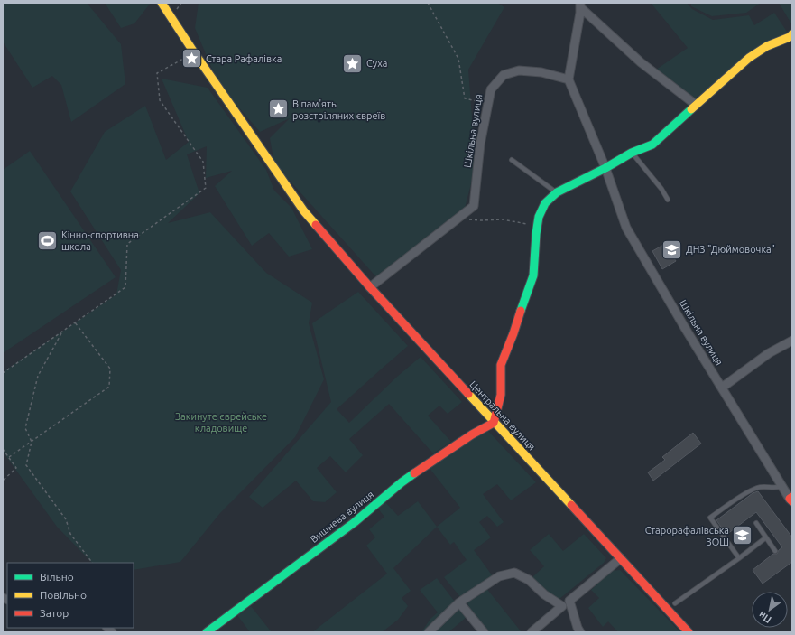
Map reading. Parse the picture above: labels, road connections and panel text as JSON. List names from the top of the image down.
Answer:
{
  "streets": {
    "street": ["Шкільна вулиця", "Центральна вулиця", "Вишнева вулиця"]
  },
  "crossings": [
    ["Центральна вулиця", "Вишнева вулиця"]
  ],
  "parks": ["Закинуте єврейське кладовище"],
  "places": {
    "place": ["Стара Рафалівка", "Суха", "В пам'ять розстріляних євреїв"],
    "sports": ["Кінно-спортивна школа"],
    "school or university": ["ДНЗ \"Дюймовочка\"", "Старорафалівська ЗОШ"]
  },
  "legend": ["Вільно", "Повільно", "Затор"],
  "north": "bottom left"
}
